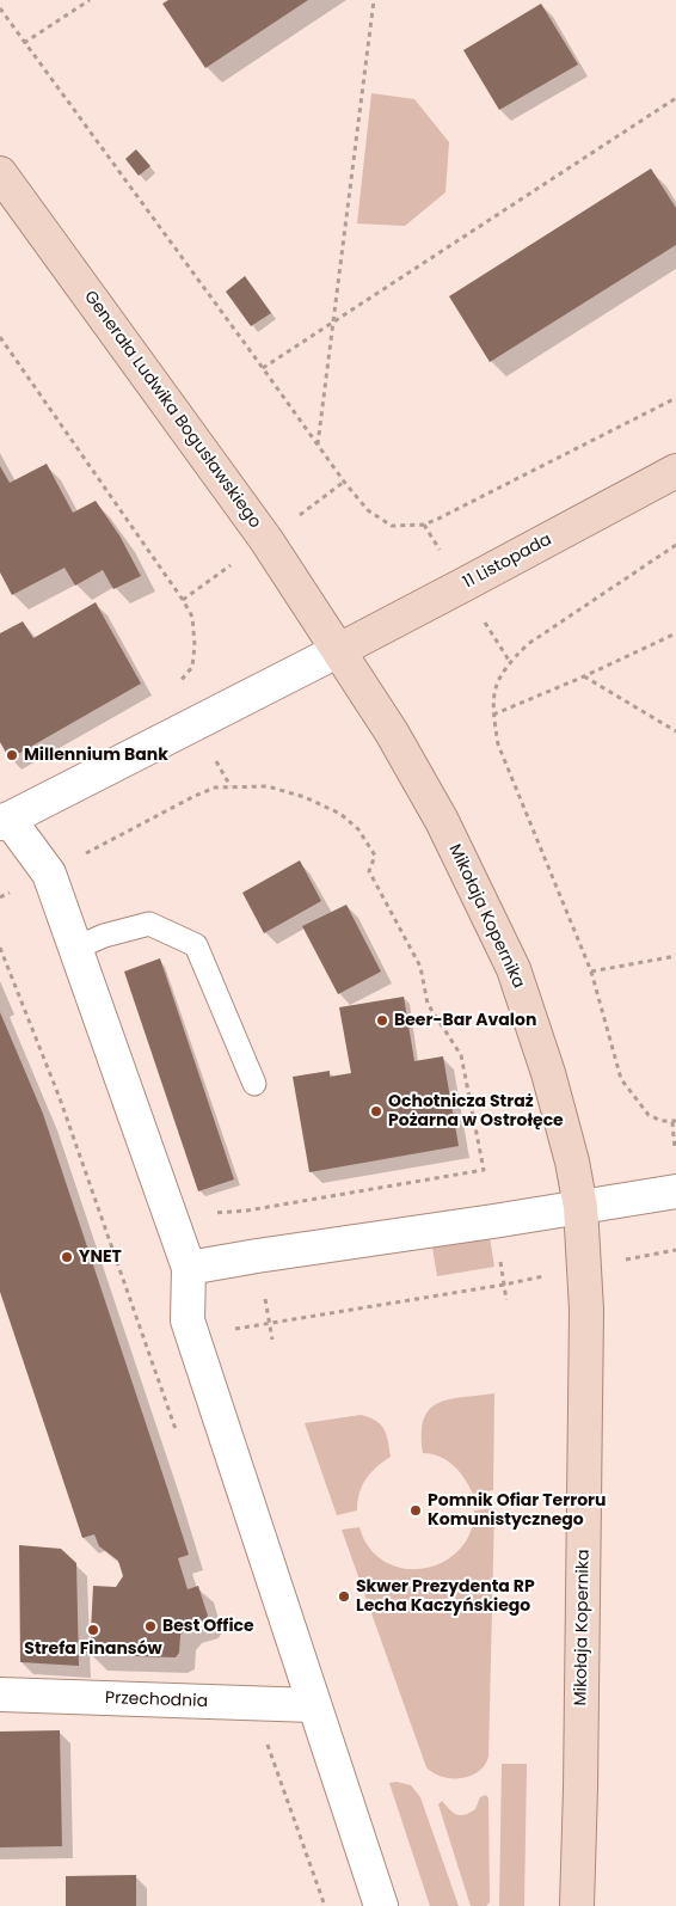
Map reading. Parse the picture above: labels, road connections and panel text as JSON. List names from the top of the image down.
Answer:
{
  "streets": {
    "street": [
      "Generała Ludwika Bogusławskiego",
      "11 Listopada",
      "Mikołaja Kopernika",
      "Przechodnia"
    ]
  },
  "crossings": [
    ["Generała Ludwika Bogusławskiego", "11 Listopada"],
    ["Generała Ludwika Bogusławskiego", "Mikołaja Kopernika"],
    ["11 Listopada", "Mikołaja Kopernika"]
  ],
  "places": [
    "Millennium Bank",
    "Beer-Bar Avalon",
    "Ochotnicza Straż Pożarna w Ostrołęce",
    "YNET",
    "Pomnik Ofiar Terroru Komunistycznego",
    "Skwer Prezydenta RP Lecha Kaczyńskiego",
    "Best Office",
    "Strefa Finansów"
  ]
}
